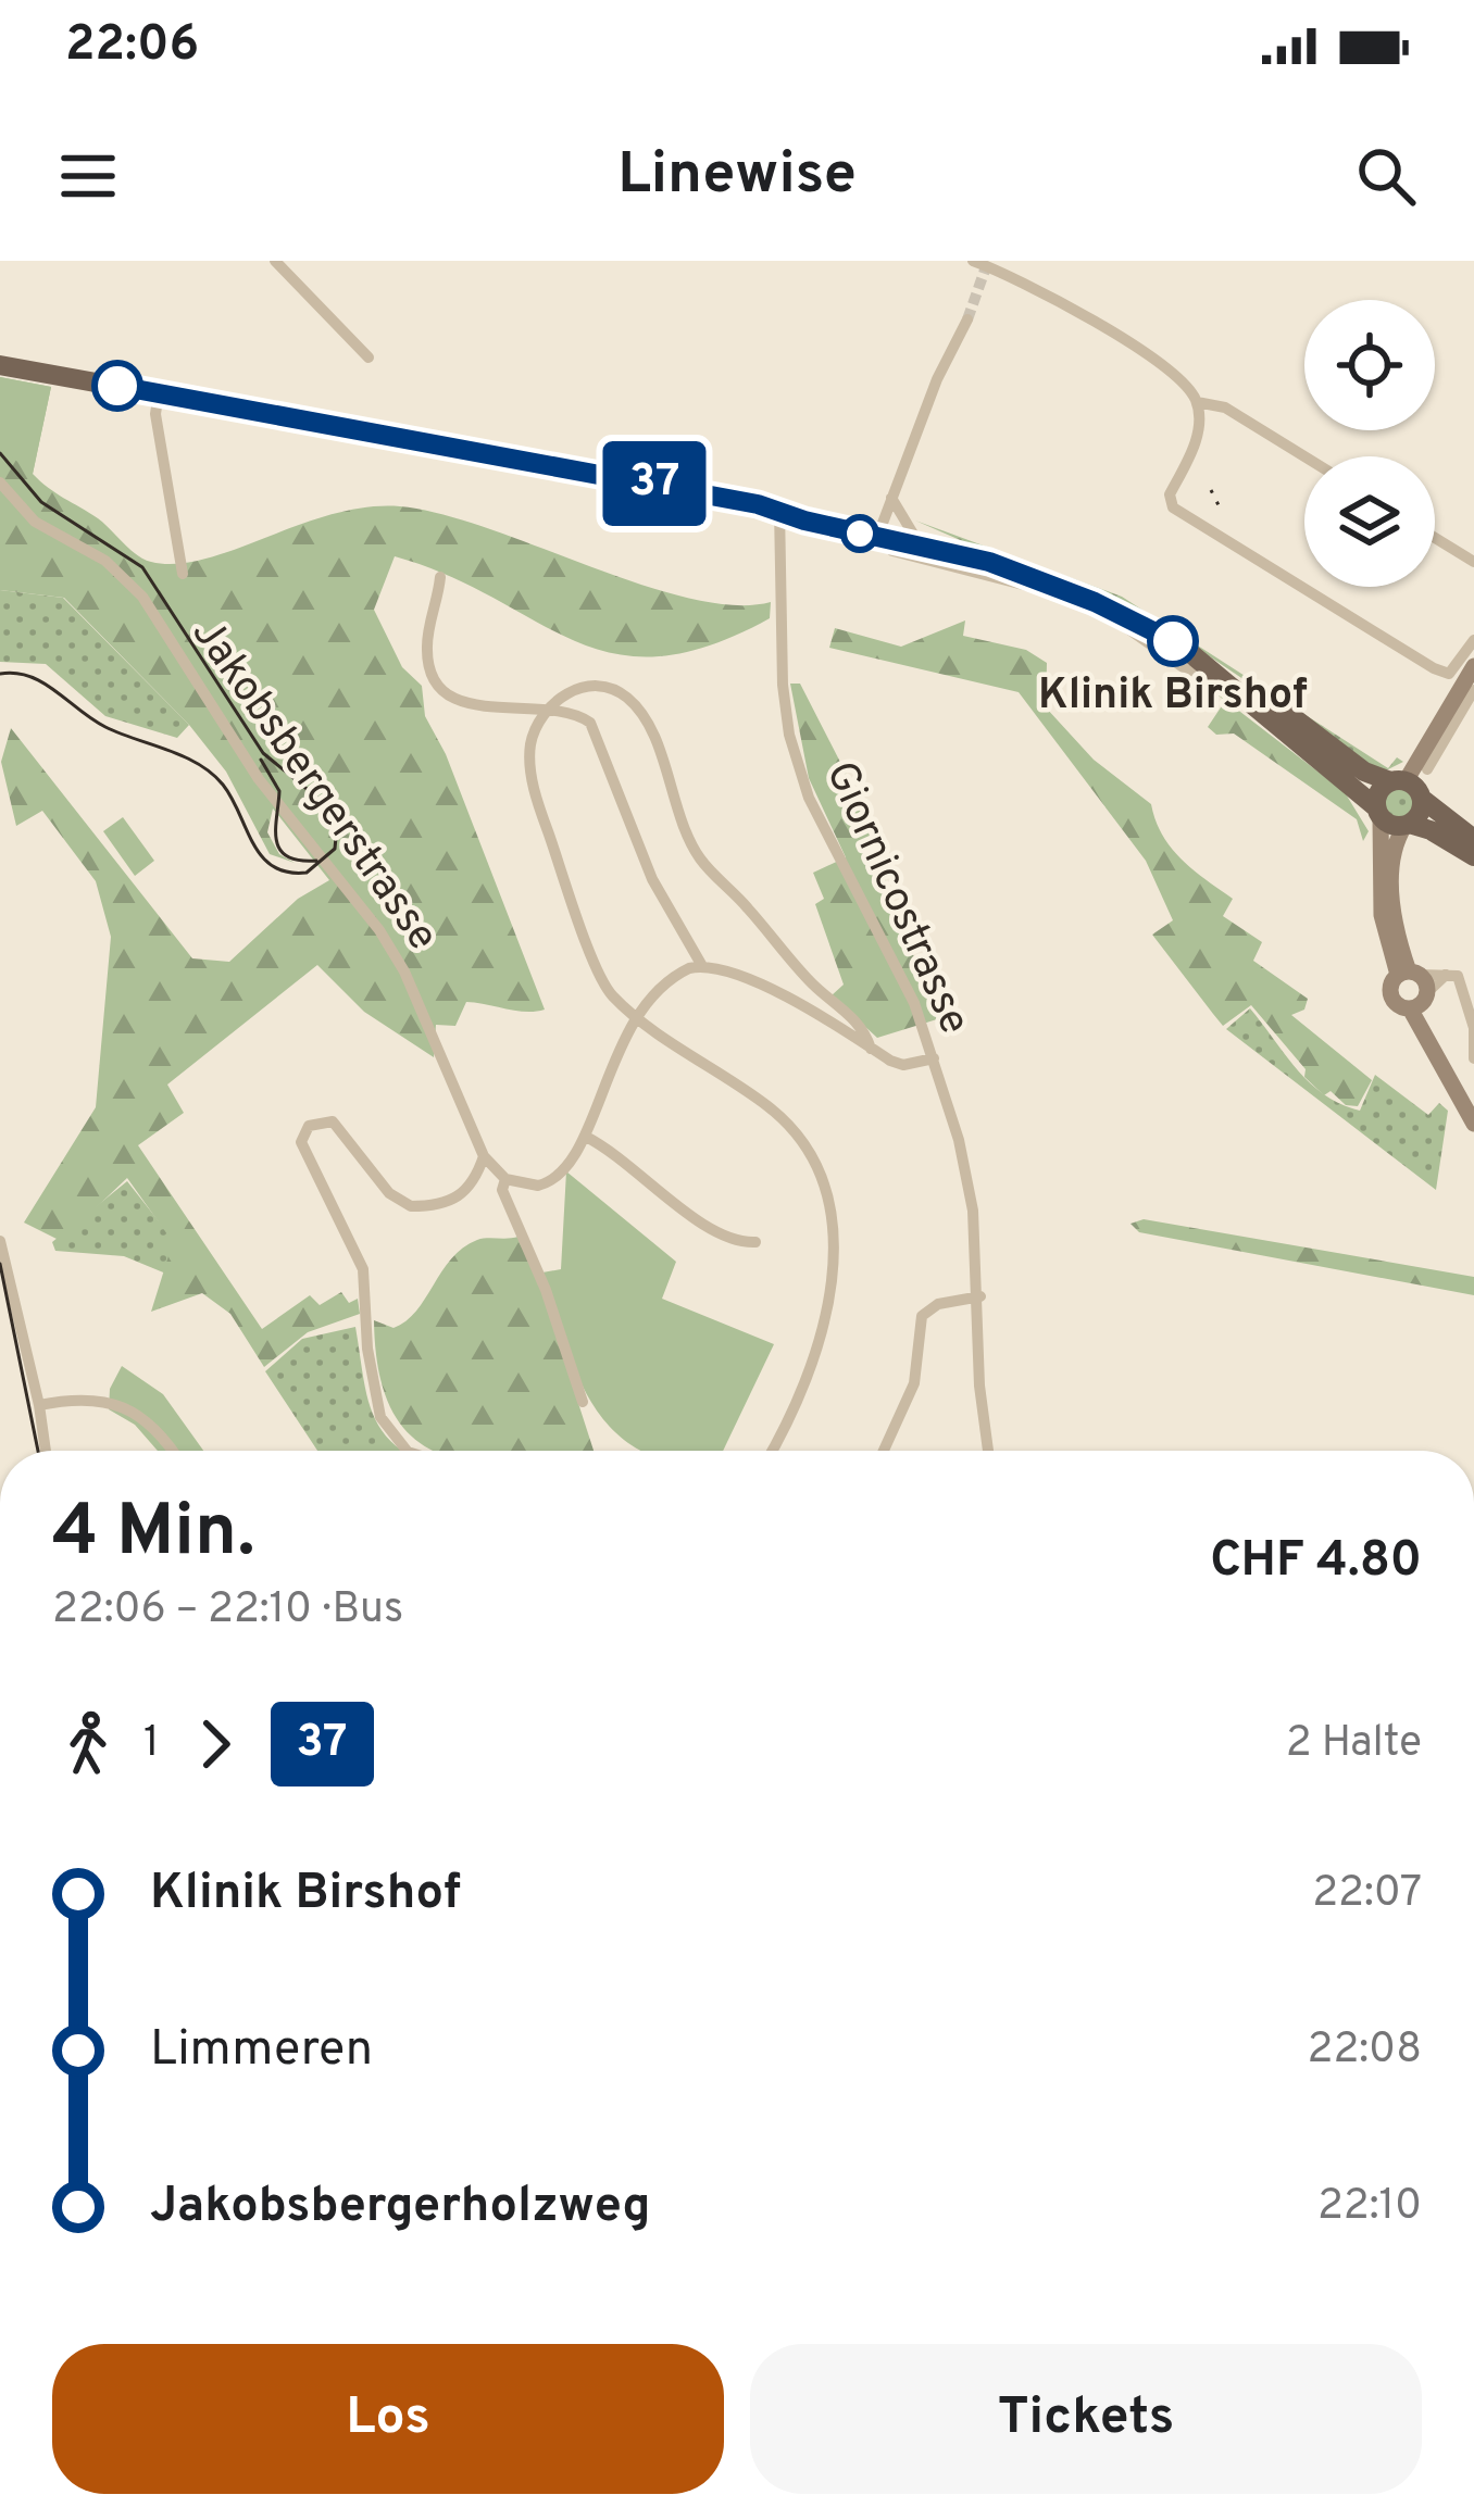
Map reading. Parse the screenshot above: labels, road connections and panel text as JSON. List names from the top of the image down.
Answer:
{
  "streets": {
    "street": ["Jakobsbergerstrasse", "Giornicostrasse"]
  },
  "places": ["Klinik Birshof"],
  "lines": ["bus line 37"],
  "page": {
    "status": "22:06",
    "header": "Linewise",
    "on_map": "37",
    "heading": ["4 Min.", "22:06 – 22:10 · Bus", "CHF 4.80"],
    "legs": ["1", "37", "2 Halte"],
    "list": [
      {
        "name": "Klinik Birshof",
        "value": "22:07"
      },
      {
        "name": "Limmeren",
        "value": "22:08"
      },
      {
        "name": "Jakobsbergerholzweg",
        "value": "22:10"
      }
    ],
    "buttons": ["Los", "Tickets"]
  }
}
